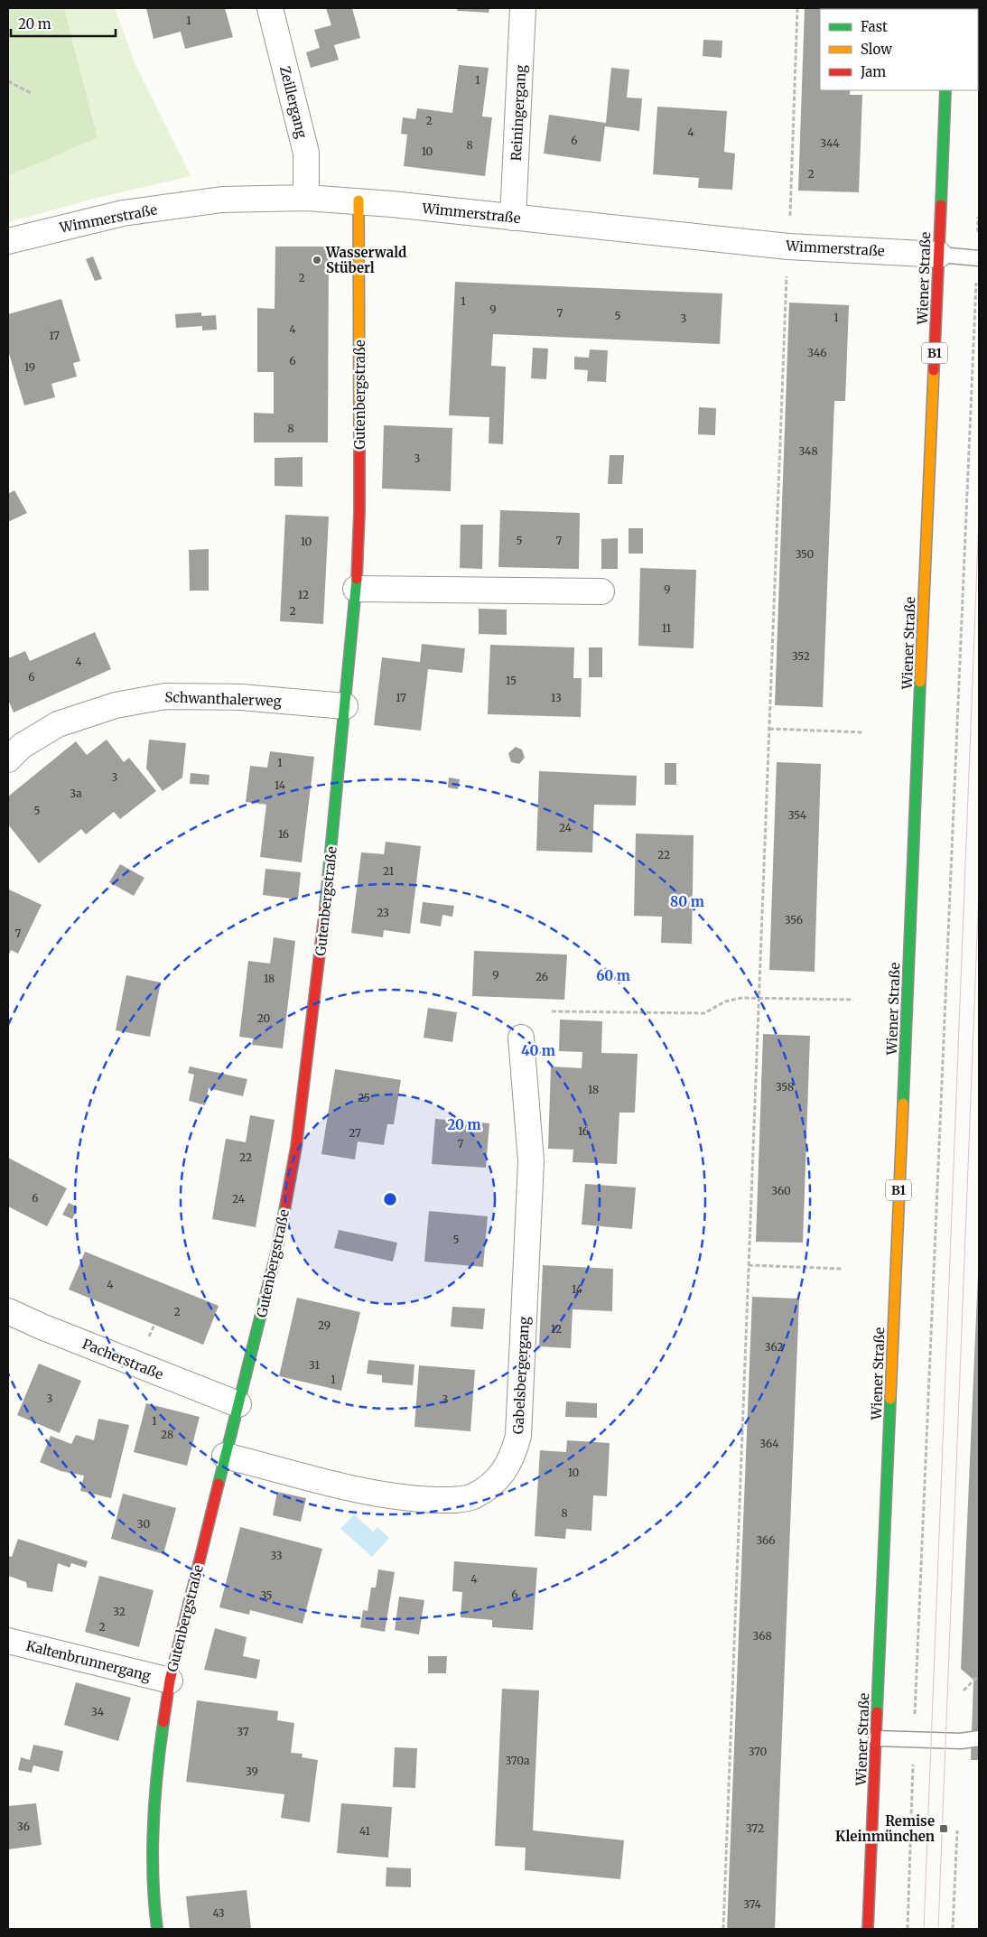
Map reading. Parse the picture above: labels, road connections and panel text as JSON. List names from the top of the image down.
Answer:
{
  "streets": {
    "main road": ["Wiener Straße", "B1", "Gutenbergstraße"],
    "street": [
      "Zeillergang",
      "Reiningergang",
      "Wimmerstraße",
      "Schwanthalerweg",
      "Pacherstraße",
      "Gabelsbergergang",
      "Kaltenbrunnergang"
    ]
  },
  "crossings": [
    ["Zeillergang", "Wimmerstraße"],
    ["Reiningergang", "Wimmerstraße"],
    ["Wimmerstraße", "Wiener Straße"],
    ["Wimmerstraße", "Gutenbergstraße"],
    ["Gutenbergstraße", "Schwanthalerweg"],
    ["Gutenbergstraße", "Pacherstraße"],
    ["Gutenbergstraße", "Gabelsbergergang"],
    ["Gutenbergstraße", "Kaltenbrunnergang"]
  ],
  "places": {
    "other": ["Wasserwald Stüberl"],
    "transit": ["Remise Kleinmünchen"]
  },
  "house_numbers": [
    "1",
    "1",
    "2",
    "4",
    "6",
    "344",
    "8",
    "10",
    "2",
    "2",
    "1",
    "9",
    "7",
    "5",
    "1",
    "3",
    "4",
    "17",
    "346",
    "6",
    "19",
    "8",
    "348",
    "3",
    "5",
    "7",
    "10",
    "350",
    "9",
    "12",
    "2",
    "11",
    "352",
    "4",
    "6",
    "15",
    "17",
    "13",
    "1",
    "3",
    "14",
    "3a",
    "5",
    "354",
    "24",
    "16",
    "22",
    "21",
    "23",
    "356",
    "7",
    "9",
    "26",
    "18",
    "20",
    "358",
    "18",
    "25",
    "16",
    "27",
    "7",
    "22",
    "360",
    "6",
    "24",
    "5",
    "4",
    "14",
    "2",
    "29",
    "12",
    "362",
    "31",
    "1",
    "3",
    "3",
    "1",
    "28",
    "364",
    "10",
    "8",
    "30",
    "366",
    "33",
    "4",
    "6",
    "35",
    "32",
    "2",
    "368",
    "34",
    "37",
    "370",
    "370a",
    "39",
    "36",
    "372",
    "41",
    "374",
    "43"
  ],
  "legend": ["Fast", "Slow", "Jam"],
  "scale_bar": "20 m",
  "rings": [
    "80 m",
    "60 m",
    "40 m",
    "20 m"
  ]
}
